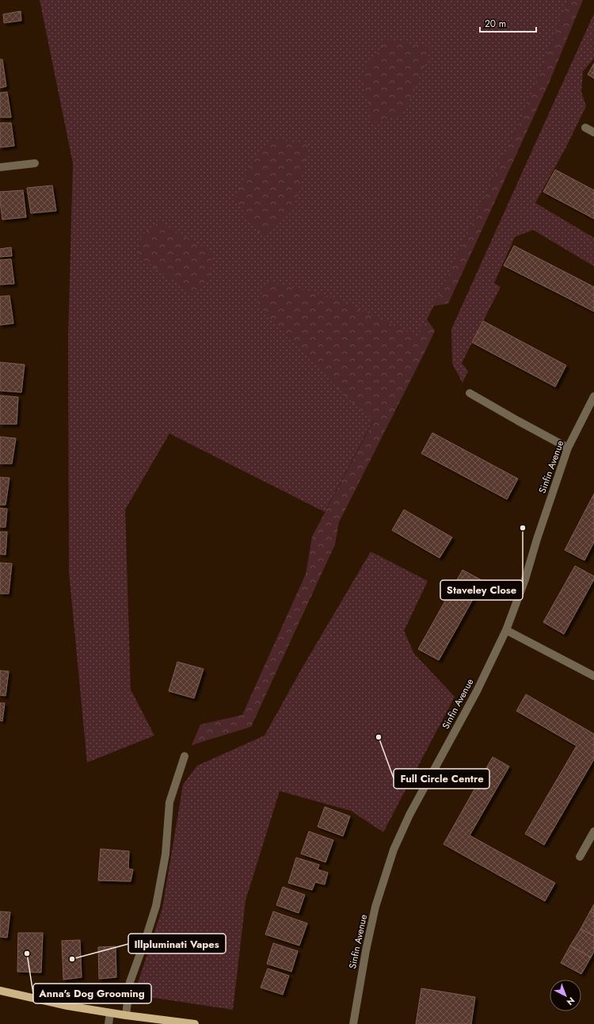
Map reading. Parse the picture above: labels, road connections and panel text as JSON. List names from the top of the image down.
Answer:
{
  "streets": {
    "street": ["Sinfin Avenue"]
  },
  "places": [
    "Staveley Close",
    "Full Circle Centre",
    "Anna's Dog Grooming",
    "Illpluminati Vapes"
  ],
  "scale_bar": "20 m",
  "north": "bottom right"
}
